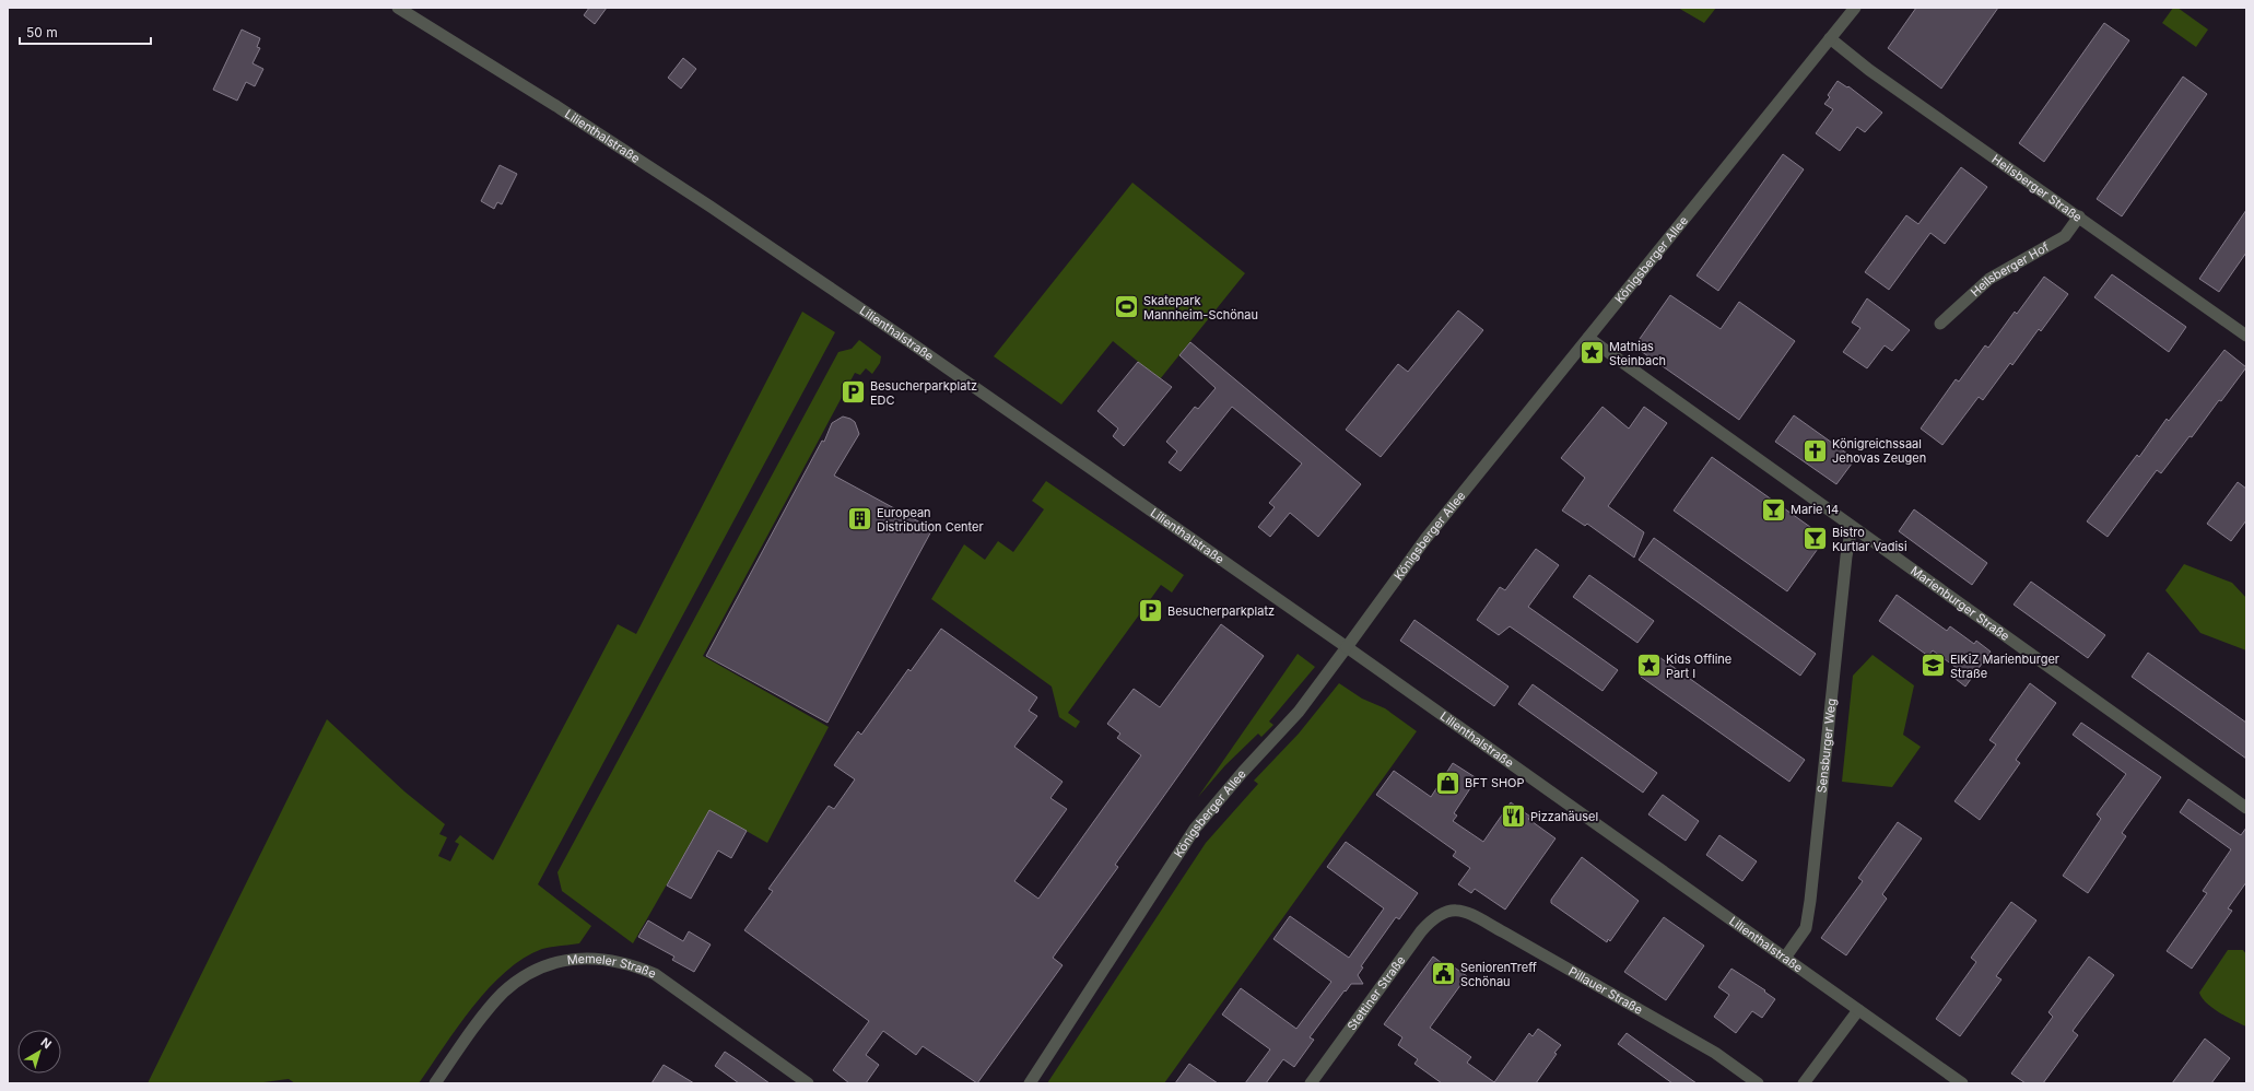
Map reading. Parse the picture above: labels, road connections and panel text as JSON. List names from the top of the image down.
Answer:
{
  "streets": {
    "street": [
      "Lilienthalstraße",
      "Heilsberger Straße",
      "Königsberger Allee",
      "Heilsberger Hof",
      "Marienburger Straße",
      "Sensburger Weg",
      "Memeler Straße",
      "Pillauer Straße",
      "Stettiner Straße"
    ]
  },
  "crossings": [
    ["Lilienthalstraße", "Königsberger Allee"],
    ["Lilienthalstraße", "Sensburger Weg"],
    ["Heilsberger Straße", "Königsberger Allee"],
    ["Heilsberger Straße", "Heilsberger Hof"],
    ["Königsberger Allee", "Marienburger Straße"],
    ["Marienburger Straße", "Sensburger Weg"],
    ["Pillauer Straße", "Stettiner Straße"]
  ],
  "places": {
    "sports": ["Skatepark Mannheim-Schönau"],
    "place": ["Mathias Steinbach", "Kids Offline Part I"],
    "parking": ["Besucherparkplatz EDC", "Besucherparkplatz"],
    "church": ["Königreichssaal Jehovas Zeugen"],
    "bar": ["Marie 14", "Bistro Kurtlar Vadisi"],
    "building": ["European Distribution Center"],
    "school or university": ["ElKiZ Marienburger Straße"],
    "shop": ["BFT SHOP"],
    "restaurant": ["Pizzahäusel"],
    "public building": ["SeniorenTreff Schönau"]
  },
  "scale_bar": "50 m",
  "north": "top right"
}
